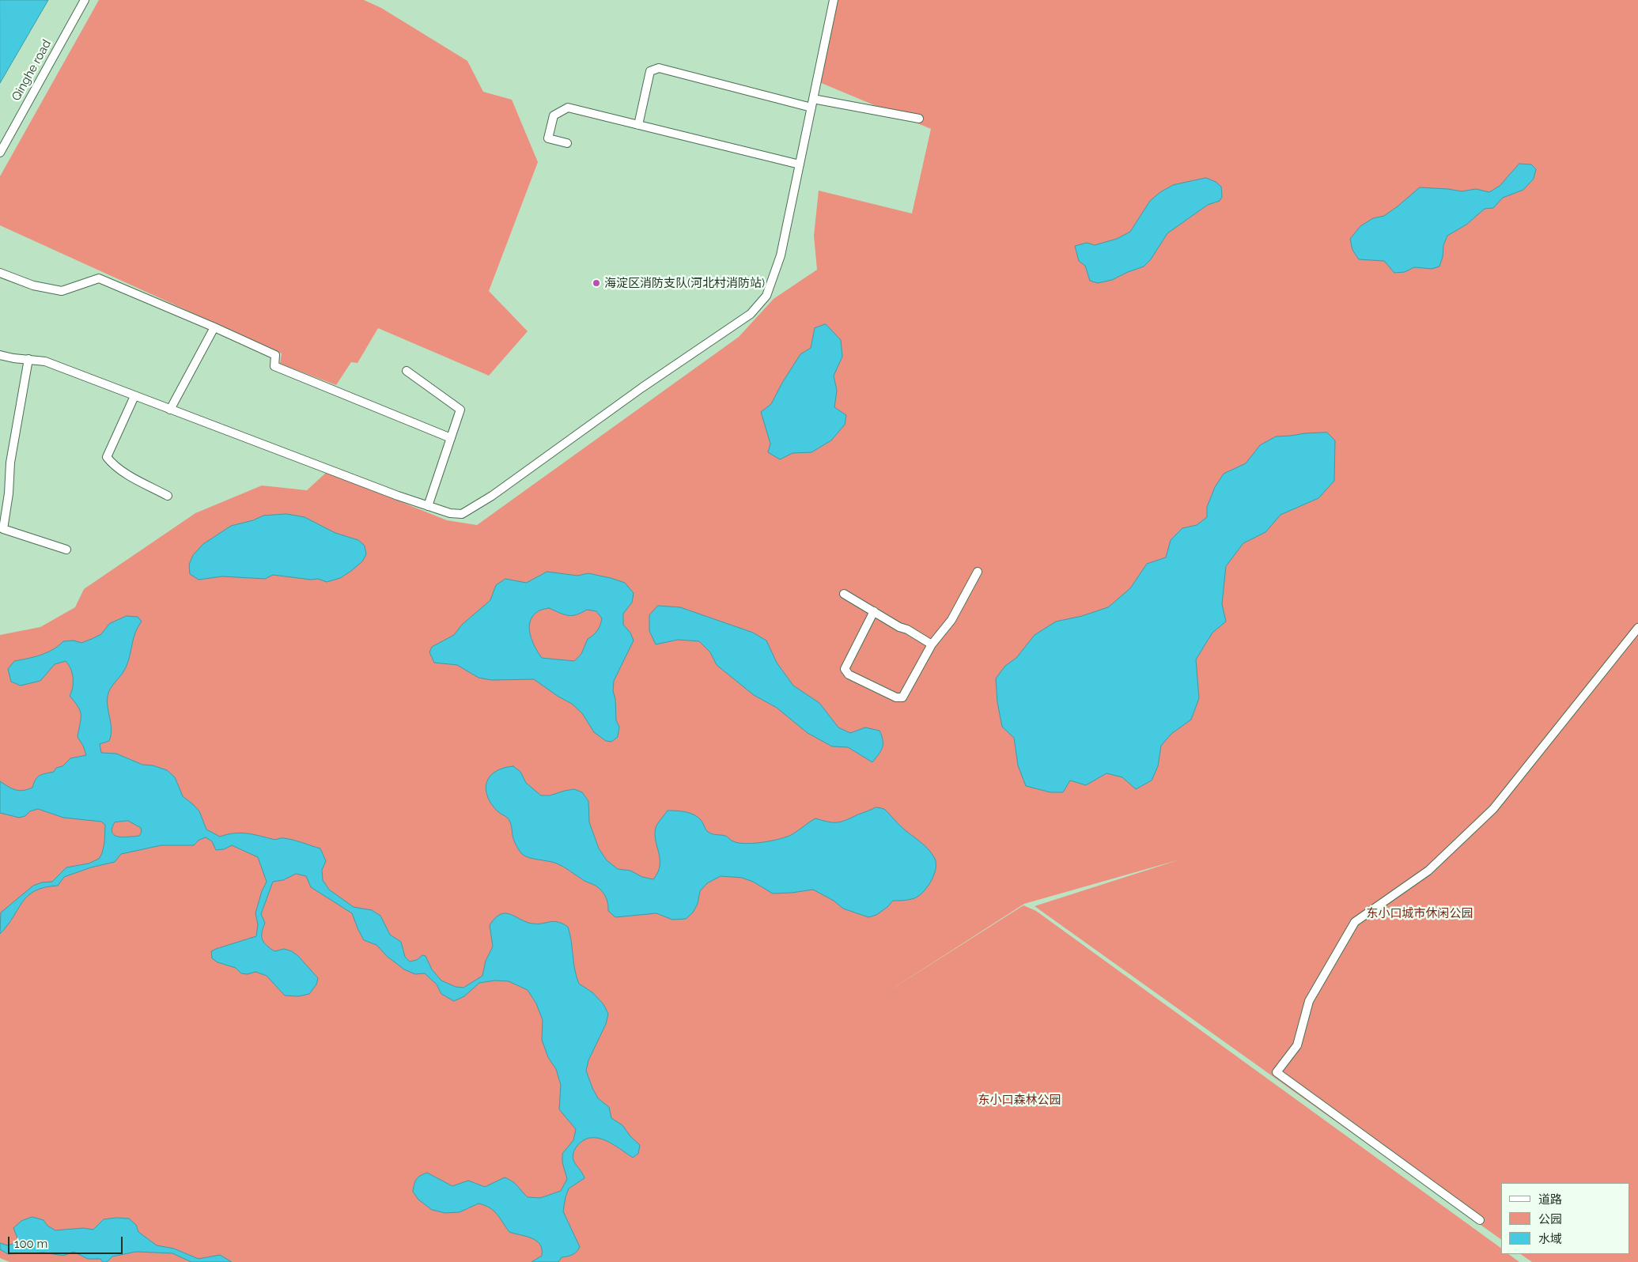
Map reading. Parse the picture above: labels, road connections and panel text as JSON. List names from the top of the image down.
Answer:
{
  "streets": {
    "street": ["Qinghe road"]
  },
  "parks": ["东小口城市休闲公园", "东小口森林公园"],
  "places": ["海淀区消防支队(河北村消防站)"],
  "legend": ["道路", "公园", "水域"],
  "scale_bar": "100 m"
}
